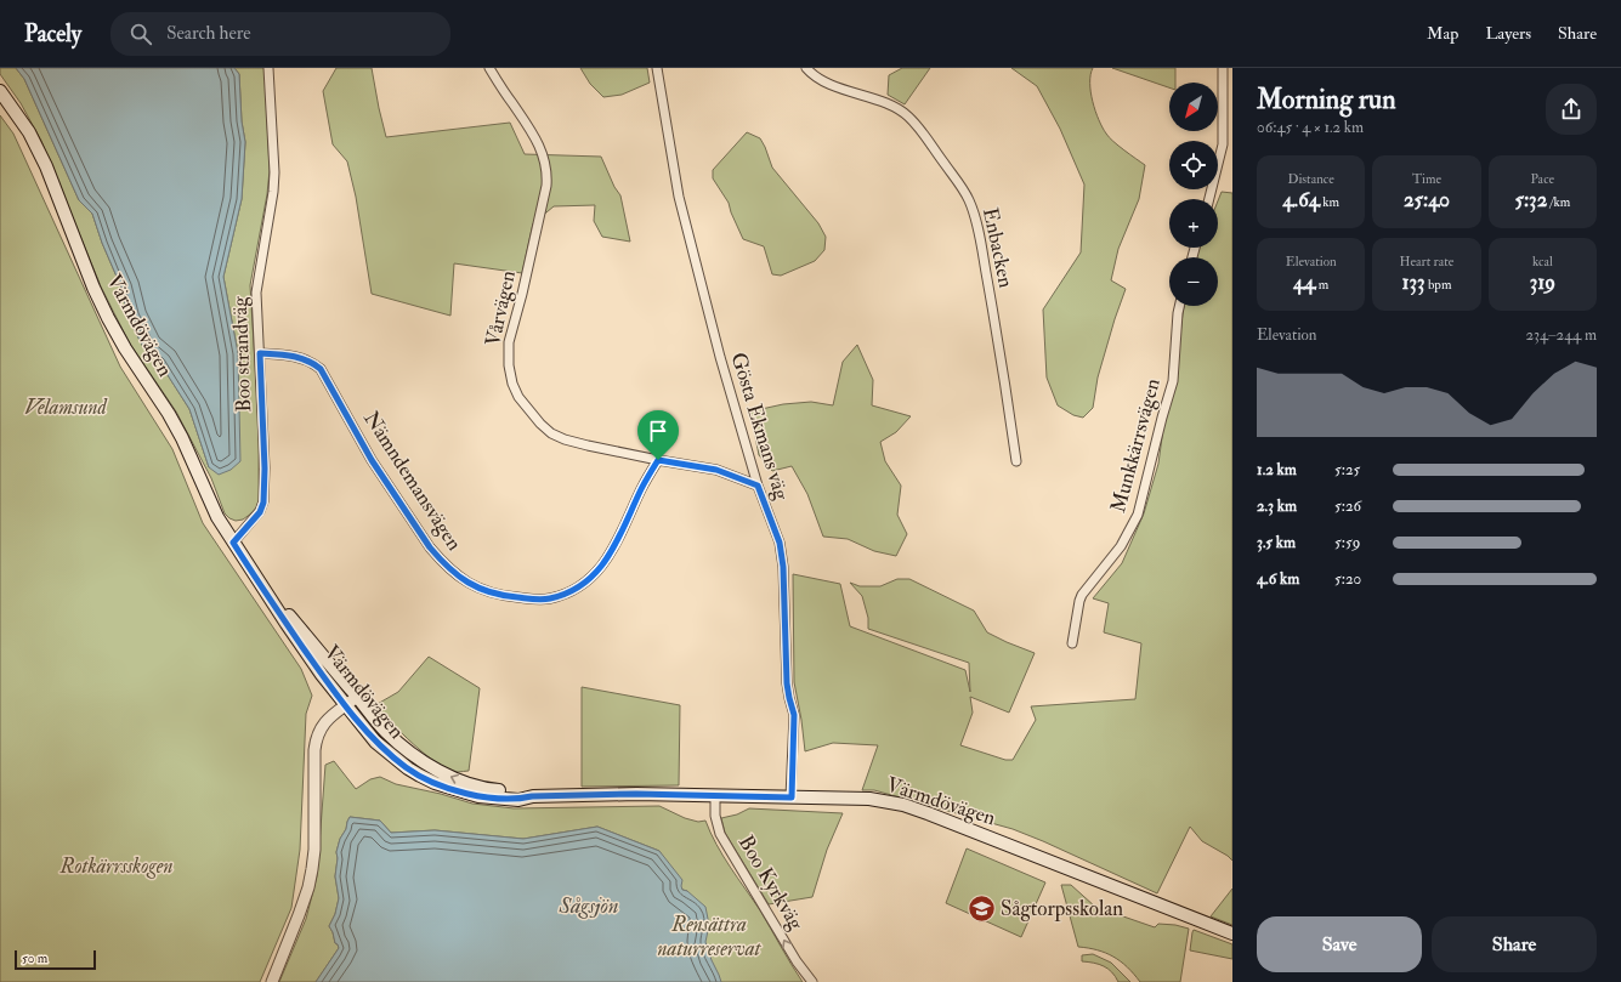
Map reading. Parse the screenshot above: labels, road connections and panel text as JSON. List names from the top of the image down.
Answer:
{
  "streets": {
    "main road": ["Värmdövägen"],
    "street": [
      "Enbacken",
      "Vårvägen",
      "Boo strandväg",
      "Gösta Ekmans väg",
      "Munkkärrsvägen",
      "Nämndemansvägen",
      "Boo Kyrkväg"
    ]
  },
  "crossings": [
    ["Vårvägen", "Gösta Ekmans väg"],
    ["Vårvägen", "Nämndemansvägen"],
    ["Värmdövägen", "Boo strandväg"],
    ["Värmdövägen", "Gösta Ekmans väg"],
    ["Värmdövägen", "Boo Kyrkväg"],
    ["Boo strandväg", "Nämndemansvägen"]
  ],
  "one_way": ["Boo Kyrkväg"],
  "water": ["Sågsjön"],
  "parks": ["Velamsund", "Rotkärrsskogen", "Rensättra naturreservat"],
  "places": {
    "school or university": ["Sågtorpsskolan"]
  },
  "scale_bar": "50 m",
  "north": "bottom left",
  "page": {
    "header": "Pacely",
    "search": "Search here",
    "nav": ["Map", "Layers", "Share"],
    "heading": ["Morning run", "06:45 · 4 × 1.2 km"],
    "map_buttons": ["+", "−"],
    "stats": [
      ["Distance", "4.64 km"],
      ["Time", "25:40"],
      ["Pace", "5:32 /km"],
      ["Elevation", "44 m"],
      ["Heart rate", "133 bpm"],
      ["kcal", "319"]
    ],
    "chart": ["Elevation", "234–244 m"],
    "list": [
      {
        "name": "1.2 km",
        "note": "5:25"
      },
      {
        "name": "2.3 km",
        "note": "5:26"
      },
      {
        "name": "3.5 km",
        "note": "5:59"
      },
      {
        "name": "4.6 km",
        "note": "5:20"
      }
    ],
    "buttons": ["Save", "Share"],
    "scale": "50 m"
  }
}
